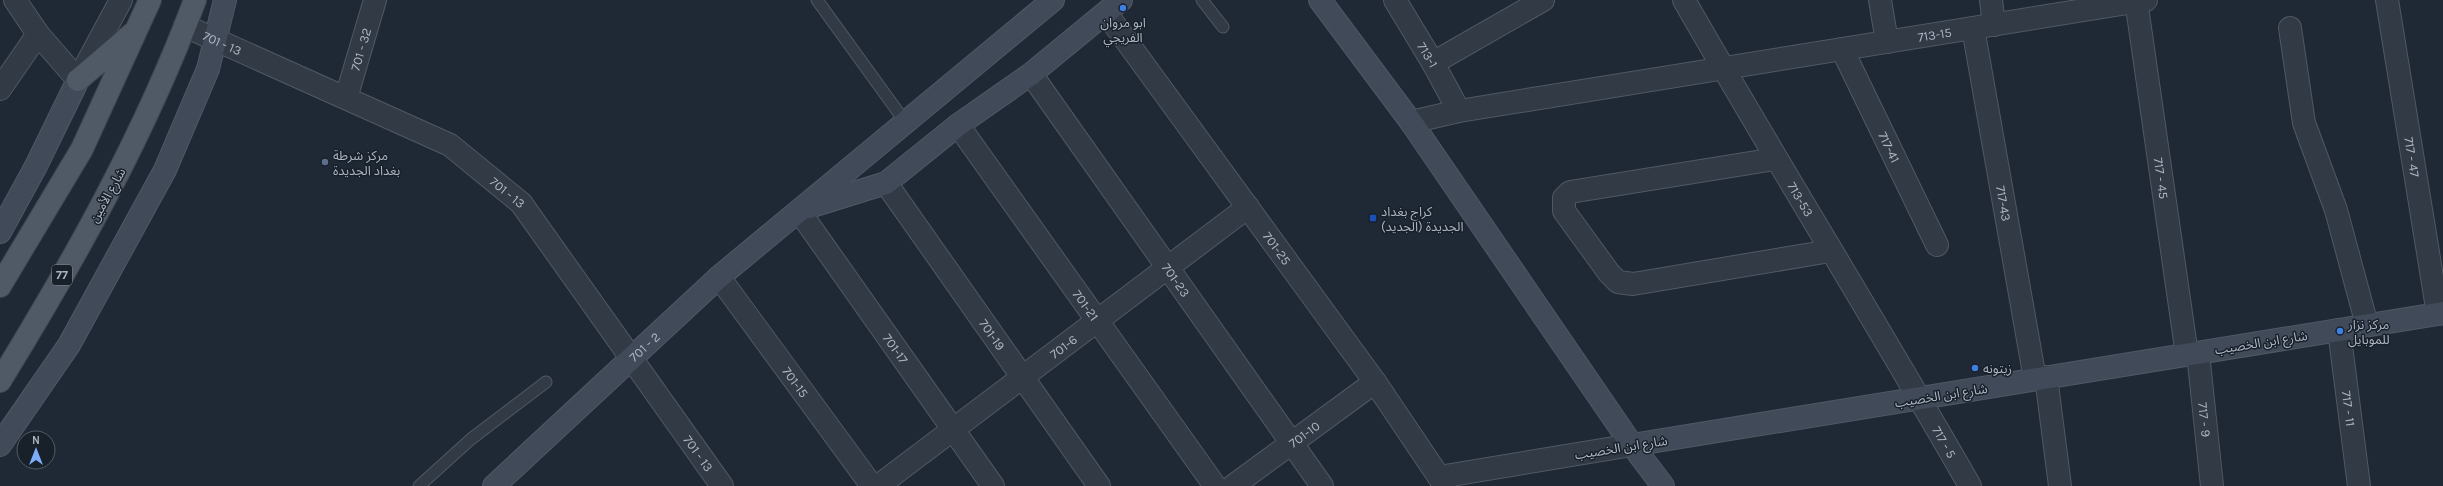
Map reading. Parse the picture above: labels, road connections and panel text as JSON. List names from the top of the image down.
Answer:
{
  "streets": {
    "main road": ["شارع الأمين", "77"],
    "street": [
      "713-15",
      "701 - 13",
      "701 - 32",
      "713-1",
      "717-41",
      "717 - 47",
      "717 - 45",
      "713-53",
      "717-43",
      "701-25",
      "701-23",
      "701-21",
      "701-19",
      "شارع ابن الخصيب",
      "701 - 2",
      "701-6",
      "701-17",
      "701-15",
      "717 - 11",
      "717 - 9",
      "701-10",
      "717 - 5"
    ]
  },
  "crossings": [
    ["713-15", "713-1"],
    ["713-15", "717-41"],
    ["713-15", "717 - 45"],
    ["713-15", "713-53"],
    ["713-15", "717-43"],
    ["701 - 13", "701 - 32"],
    ["701 - 13", "شارع الأمين"],
    ["701 - 13", "701 - 2"],
    ["717 - 47", "شارع ابن الخصيب"],
    ["717 - 45", "شارع ابن الخصيب"],
    ["717 - 45", "717 - 9"],
    ["713-53", "شارع ابن الخصيب"],
    ["713-53", "717 - 5"],
    ["717-43", "شارع ابن الخصيب"],
    ["701-25", "شارع ابن الخصيب"],
    ["701-25", "701-6"],
    ["701-25", "701-10"],
    ["701-23", "701-6"],
    ["701-23", "701-10"],
    ["701-21", "701-6"],
    ["701-19", "701-6"],
    ["شارع ابن الخصيب", "717 - 11"],
    ["شارع ابن الخصيب", "717 - 9"],
    ["شارع ابن الخصيب", "717 - 5"],
    ["701 - 2", "701-17"],
    ["701 - 2", "701-15"],
    ["701-6", "701-17"]
  ],
  "places": {
    "other": [
      "ابو مروان الفريجي",
      "مركز شرطة بغداد الجديدة",
      "مركز نزار للموبايل",
      "زيتونه"
    ],
    "transit": ["كراج بغداد الجديدة (الجديد)"]
  },
  "north": "top"
}
